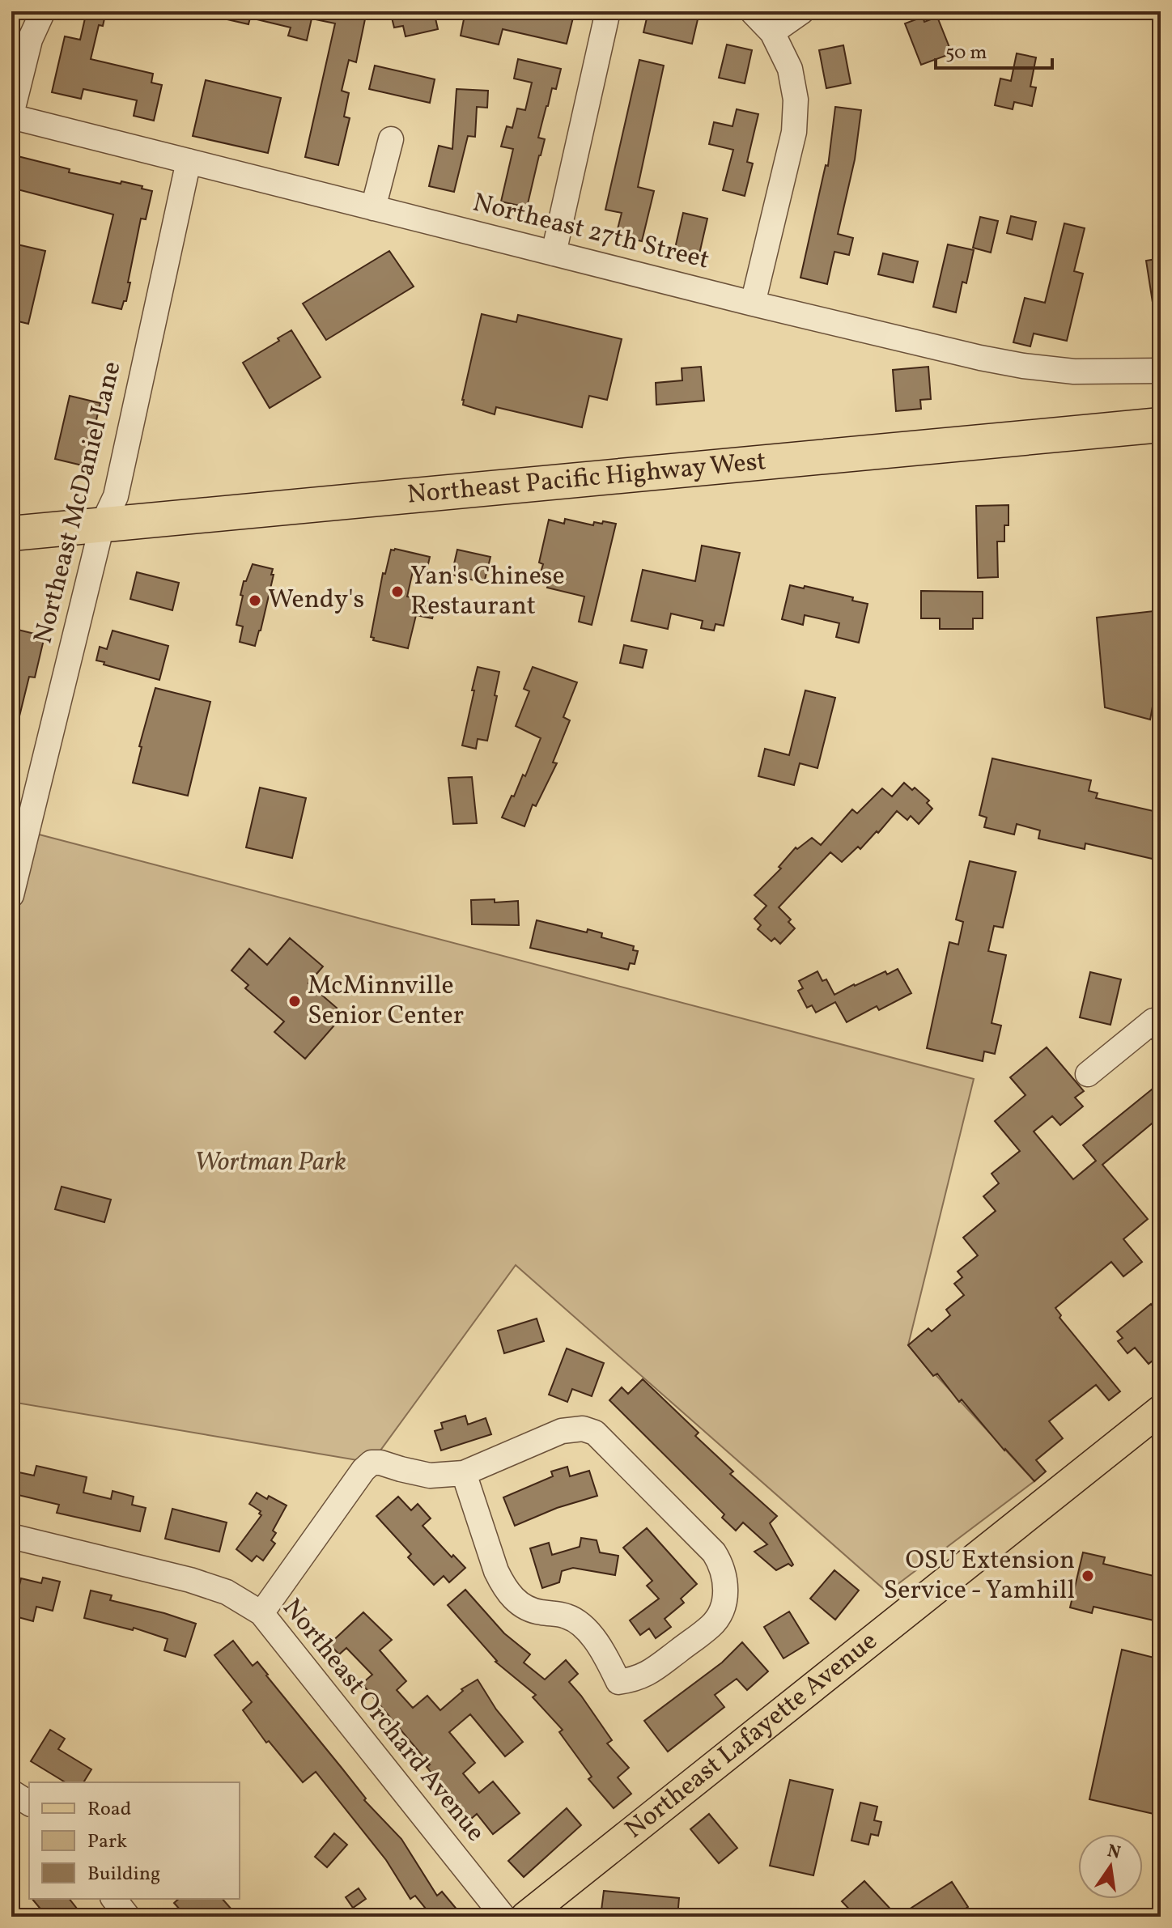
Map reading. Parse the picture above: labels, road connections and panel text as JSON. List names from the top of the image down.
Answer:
{
  "streets": {
    "highway": ["Northeast Pacific Highway West"],
    "main road": ["Northeast Lafayette Avenue"],
    "street": ["Northeast 27th Street", "Northeast McDaniel Lane", "Northeast Orchard Avenue"]
  },
  "crossings": [
    ["Northeast 27th Street", "Northeast McDaniel Lane"],
    ["Northeast Pacific Highway West", "Northeast McDaniel Lane"]
  ],
  "parks": ["Wortman Park"],
  "places": [
    "Yan's Chinese Restaurant",
    "Wendy's",
    "McMinnville Senior Center",
    "OSU Extension Service - Yamhill"
  ],
  "legend": ["Road", "Park", "Building"],
  "scale_bar": "50 m",
  "north": "top"
}
